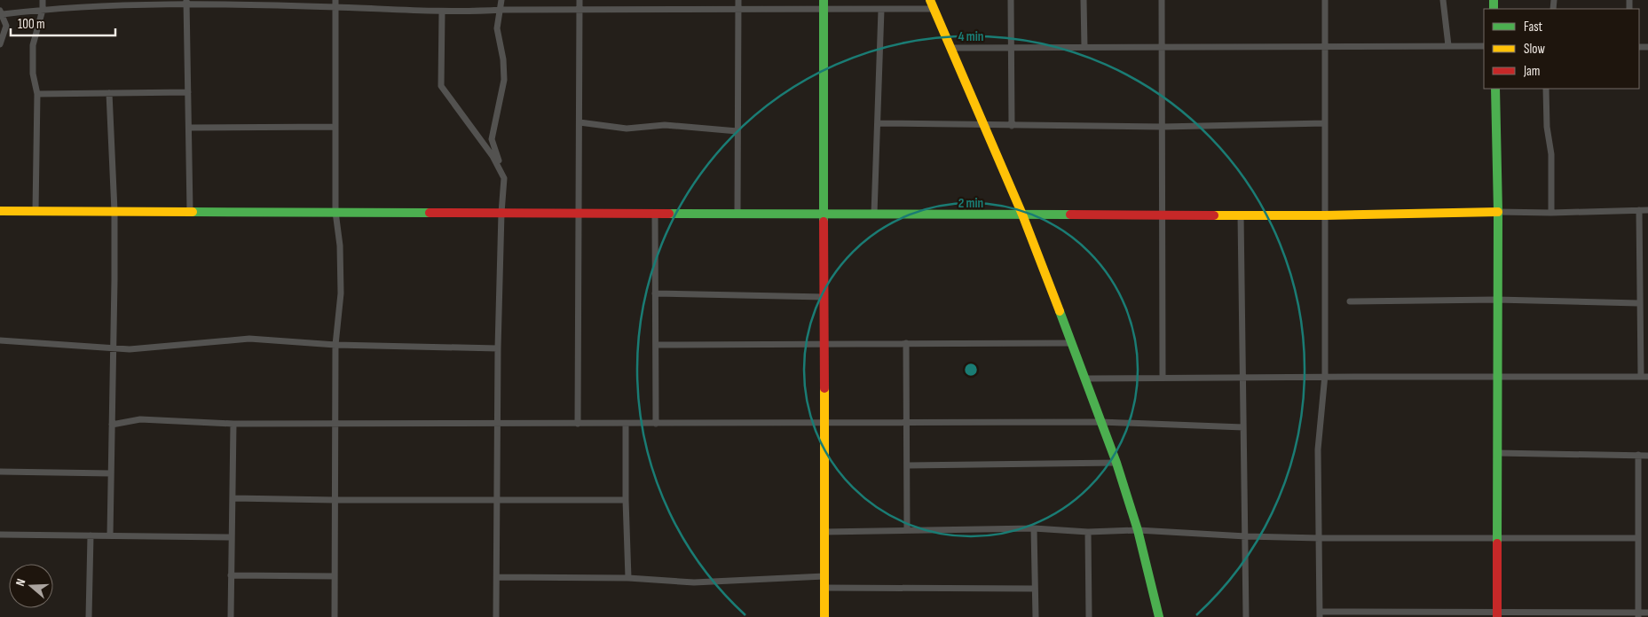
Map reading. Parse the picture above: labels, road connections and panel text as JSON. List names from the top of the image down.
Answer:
{
  "legend": ["Fast", "Slow", "Jam"],
  "scale_bar": "100 m",
  "north": "left",
  "rings": ["4 min", "2 min"]
}
